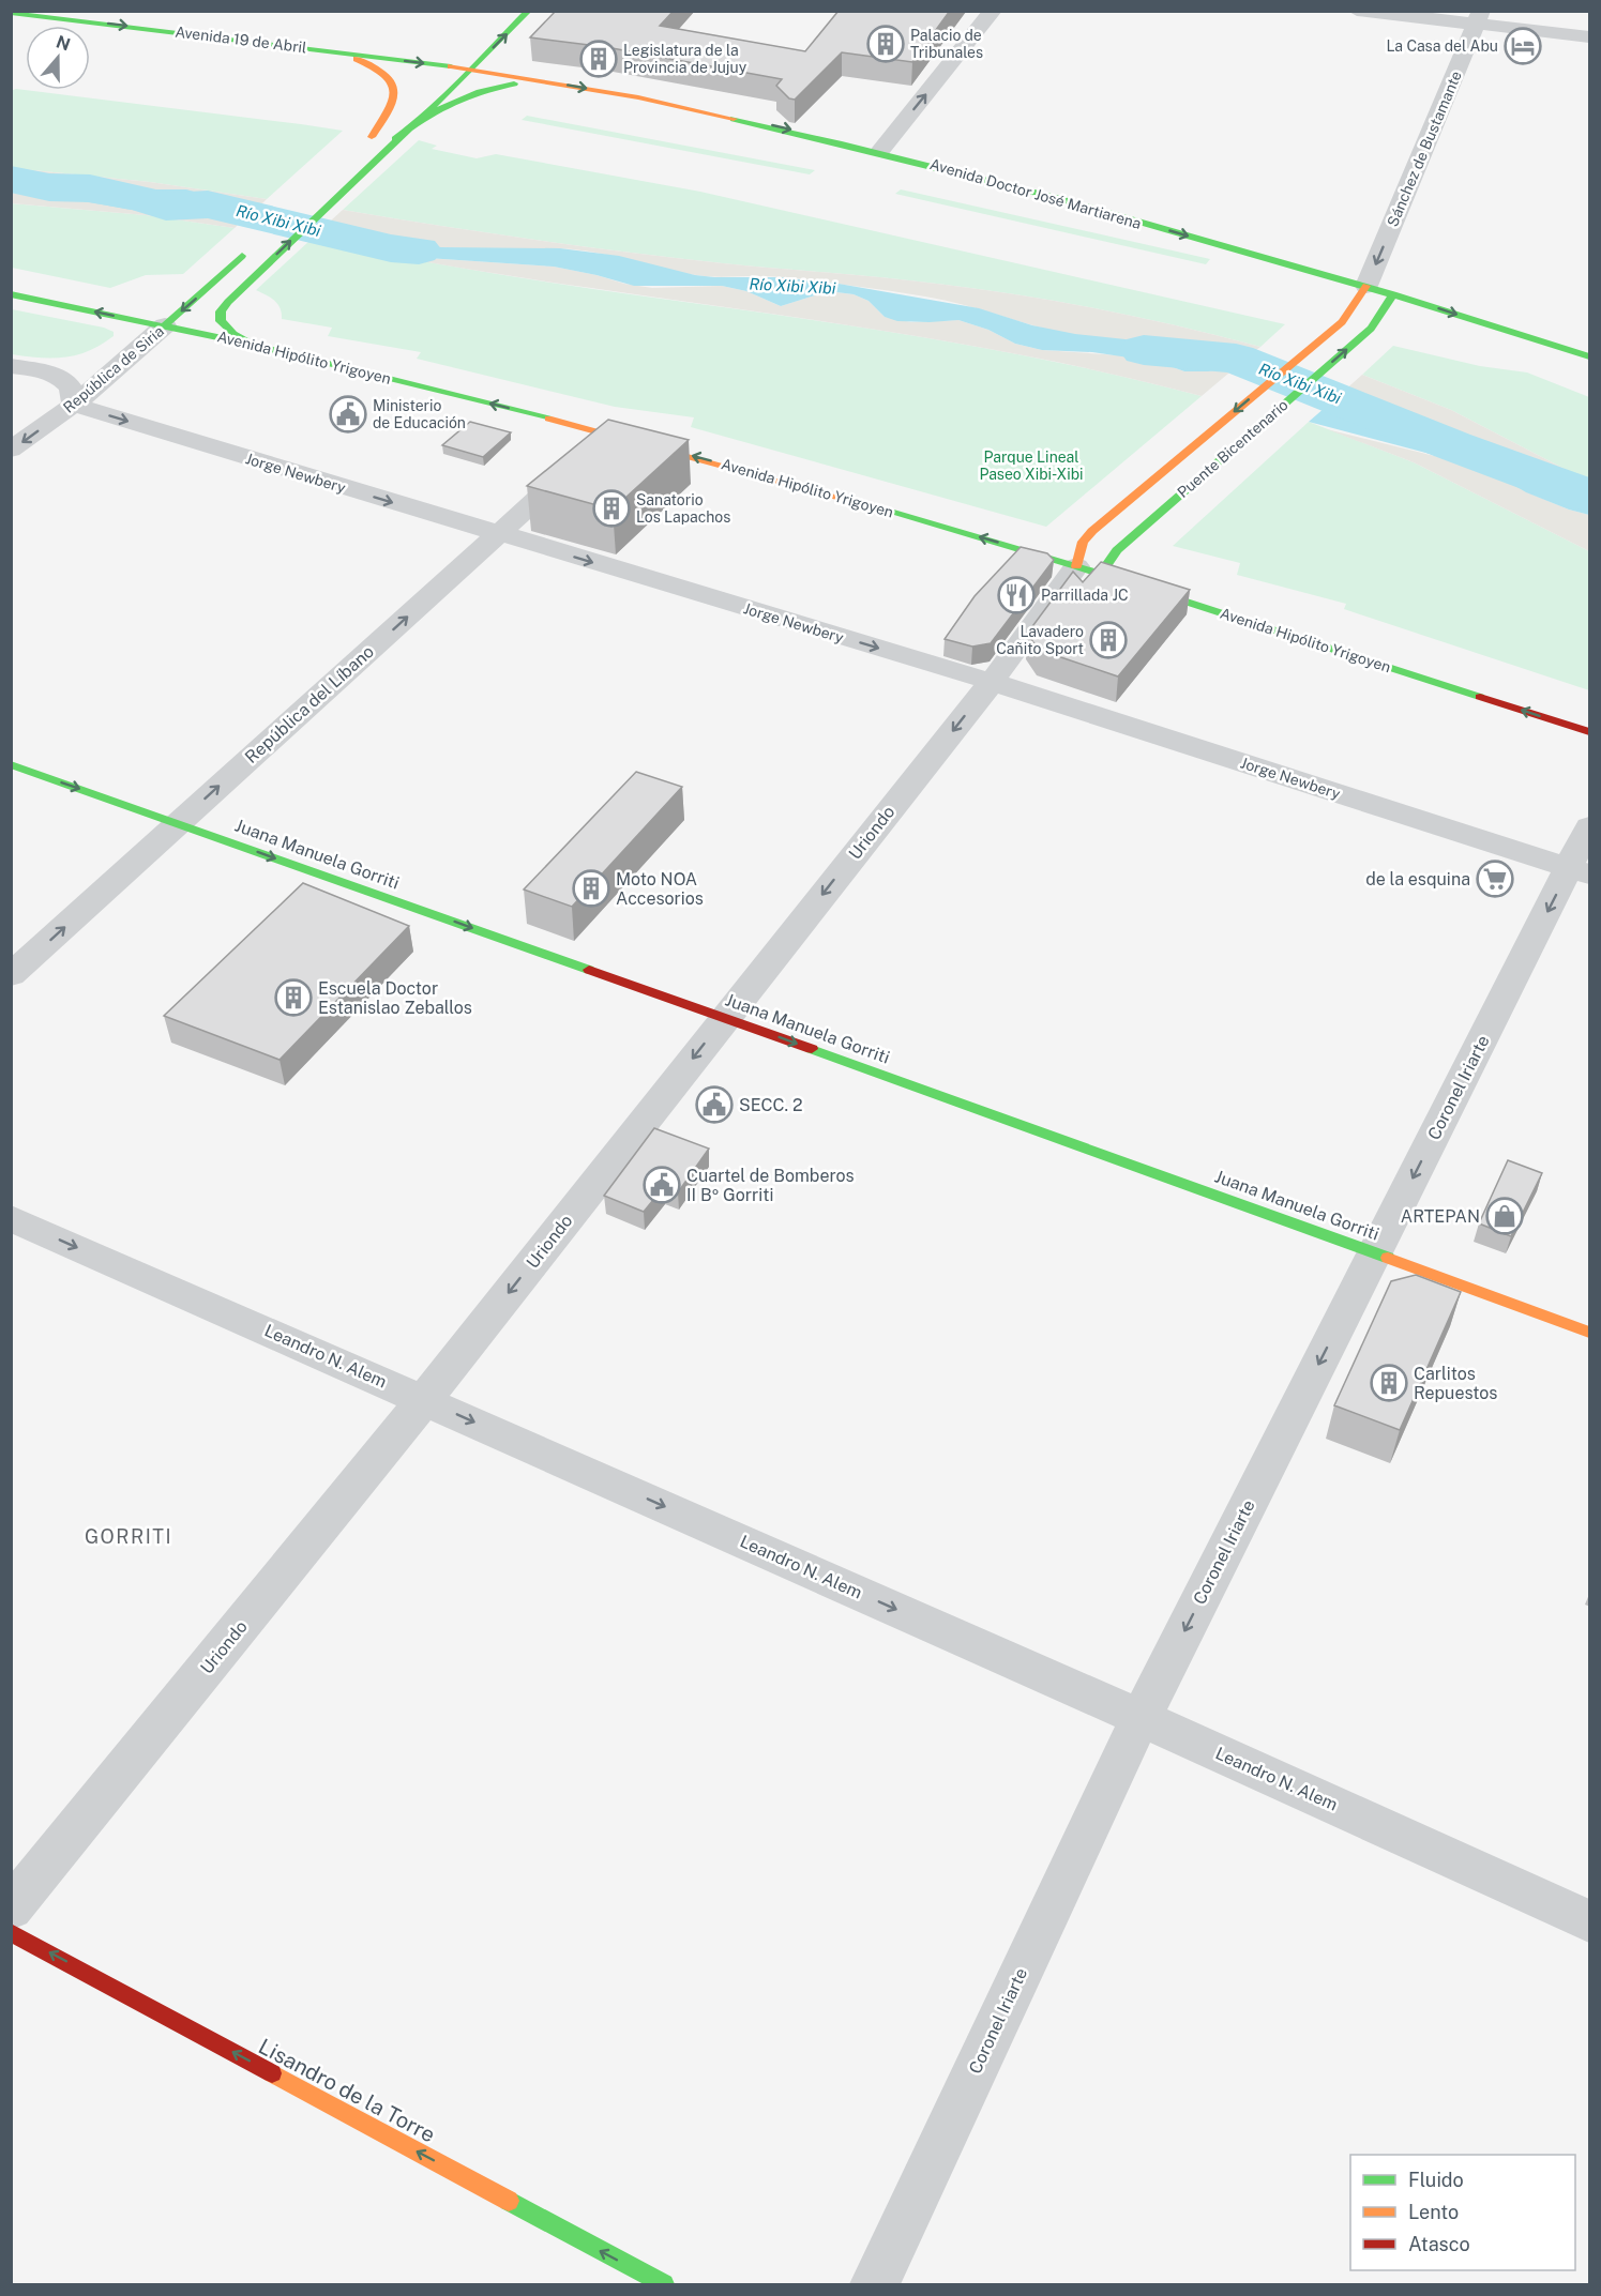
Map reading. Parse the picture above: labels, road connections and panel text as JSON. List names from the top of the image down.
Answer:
{
  "streets": {
    "main road": [
      "Avenida 19 de Abril",
      "Avenida Doctor José Martiarena",
      "Avenida Hipólito Yrigoyen",
      "República de Siria",
      "Puente Bicentenario",
      "Juana Manuela Gorriti",
      "Lisandro de la Torre"
    ],
    "street": [
      "Sánchez de Bustamante",
      "Jorge Newbery",
      "República del Líbano",
      "Uriondo",
      "Coronel Iriarte",
      "Leandro N. Alem"
    ]
  },
  "crossings": [
    ["Avenida 19 de Abril", "Avenida Doctor José Martiarena"],
    ["Sánchez de Bustamante", "Avenida Doctor José Martiarena"],
    ["Sánchez de Bustamante", "Puente Bicentenario"],
    ["Avenida Doctor José Martiarena", "Puente Bicentenario"],
    ["Avenida Hipólito Yrigoyen", "República de Siria"],
    ["Avenida Hipólito Yrigoyen", "Puente Bicentenario"],
    ["Avenida Hipólito Yrigoyen", "República del Líbano"],
    ["Avenida Hipólito Yrigoyen", "Uriondo"],
    ["República de Siria", "Jorge Newbery"],
    ["Puente Bicentenario", "Uriondo"],
    ["Jorge Newbery", "República del Líbano"],
    ["Jorge Newbery", "Uriondo"],
    ["Jorge Newbery", "Coronel Iriarte"],
    ["República del Líbano", "Juana Manuela Gorriti"],
    ["Uriondo", "Juana Manuela Gorriti"],
    ["Uriondo", "Leandro N. Alem"],
    ["Juana Manuela Gorriti", "Coronel Iriarte"],
    ["Coronel Iriarte", "Leandro N. Alem"]
  ],
  "one_way": [
    "Avenida 19 de Abril",
    "Sánchez de Bustamante",
    "Avenida Doctor José Martiarena",
    "Avenida Hipólito Yrigoyen",
    "República de Siria",
    "Jorge Newbery",
    "República del Líbano",
    "Uriondo",
    "Juana Manuela Gorriti",
    "Coronel Iriarte",
    "Leandro N. Alem",
    "Lisandro de la Torre"
  ],
  "districts": ["GORRITI"],
  "water": ["Río Xibi Xibi"],
  "parks": ["Parque Lineal Paseo Xibi-Xibi"],
  "places": {
    "building": [
      "Palacio de Tribunales",
      "Legislatura de la Provincia de Jujuy",
      "Sanatorio Los Lapachos",
      "Lavadero Cañito Sport",
      "Moto NOA Accesorios",
      "Escuela Doctor Estanislao Zeballos",
      "Carlitos Repuestos"
    ],
    "hotel": ["La Casa del Abu"],
    "public building": ["Ministerio de Educación", "SECC. 2", "Cuartel de Bomberos II Bº Gorriti"],
    "restaurant": ["Parrillada JC"],
    "supermarket": ["de la esquina"],
    "shop": ["ARTEPAN"]
  },
  "legend": ["Fluido", "Lento", "Atasco"],
  "north": "top"
}
